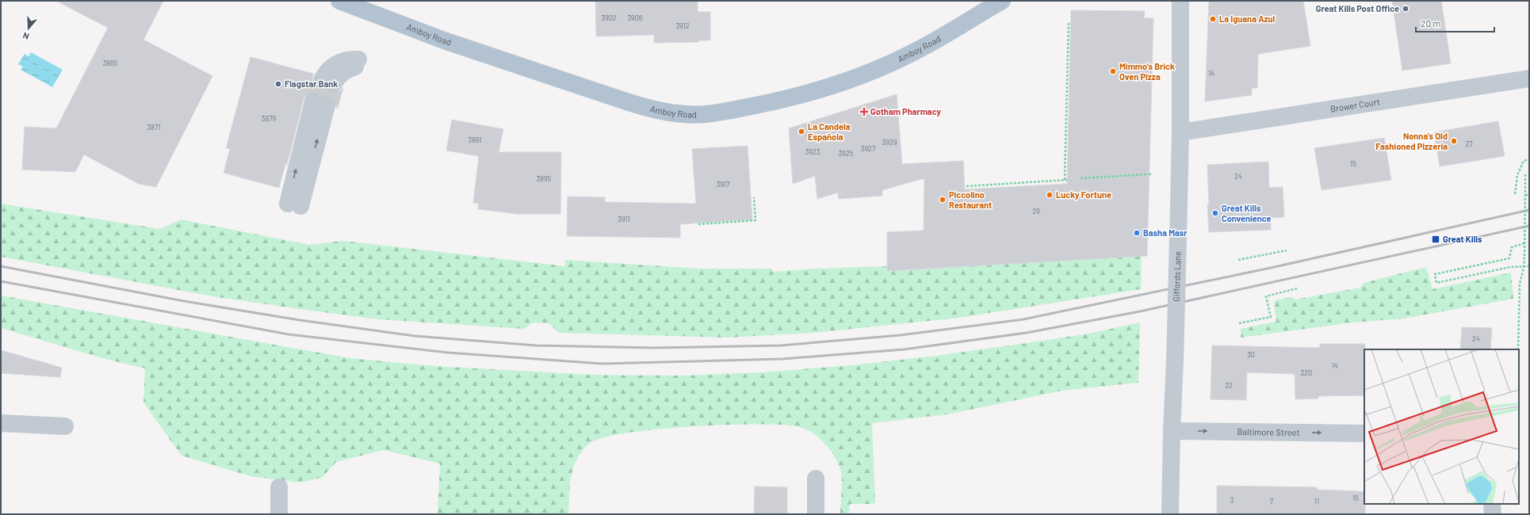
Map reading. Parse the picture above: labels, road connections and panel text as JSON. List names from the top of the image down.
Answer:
{
  "streets": {
    "main road": ["Amboy Road"],
    "street": ["Brower Court", "Giffords Lane", "Baltimore Street"]
  },
  "crossings": [
    ["Brower Court", "Giffords Lane"],
    ["Giffords Lane", "Baltimore Street"]
  ],
  "one_way": ["Baltimore Street"],
  "places": {
    "other": [
      "Great Kills Post Office",
      "La Iguana Azul",
      "Mimmo's Brick Oven Pizza",
      "Flagstar Bank",
      "La Candela Española",
      "Nonna's Old Fashioned Pizzeria",
      "Lucky Fortune",
      "Piccolino Restaurant",
      "Great Kills Convenience",
      "Basha Masr"
    ],
    "health": ["Gotham Pharmacy"],
    "transit": ["Great Kills"]
  },
  "house_numbers": [
    "3902",
    "3906",
    "3912",
    "3865",
    "14",
    "3879",
    "3871",
    "3891",
    "3929",
    "27",
    "3927",
    "3923",
    "3925",
    "15",
    "24",
    "3895",
    "3917",
    "29",
    "3911",
    "24",
    "30",
    "14",
    "32G",
    "32",
    "15",
    "3",
    "7",
    "11"
  ],
  "scale_bar": "20 m",
  "north": "bottom"
}
